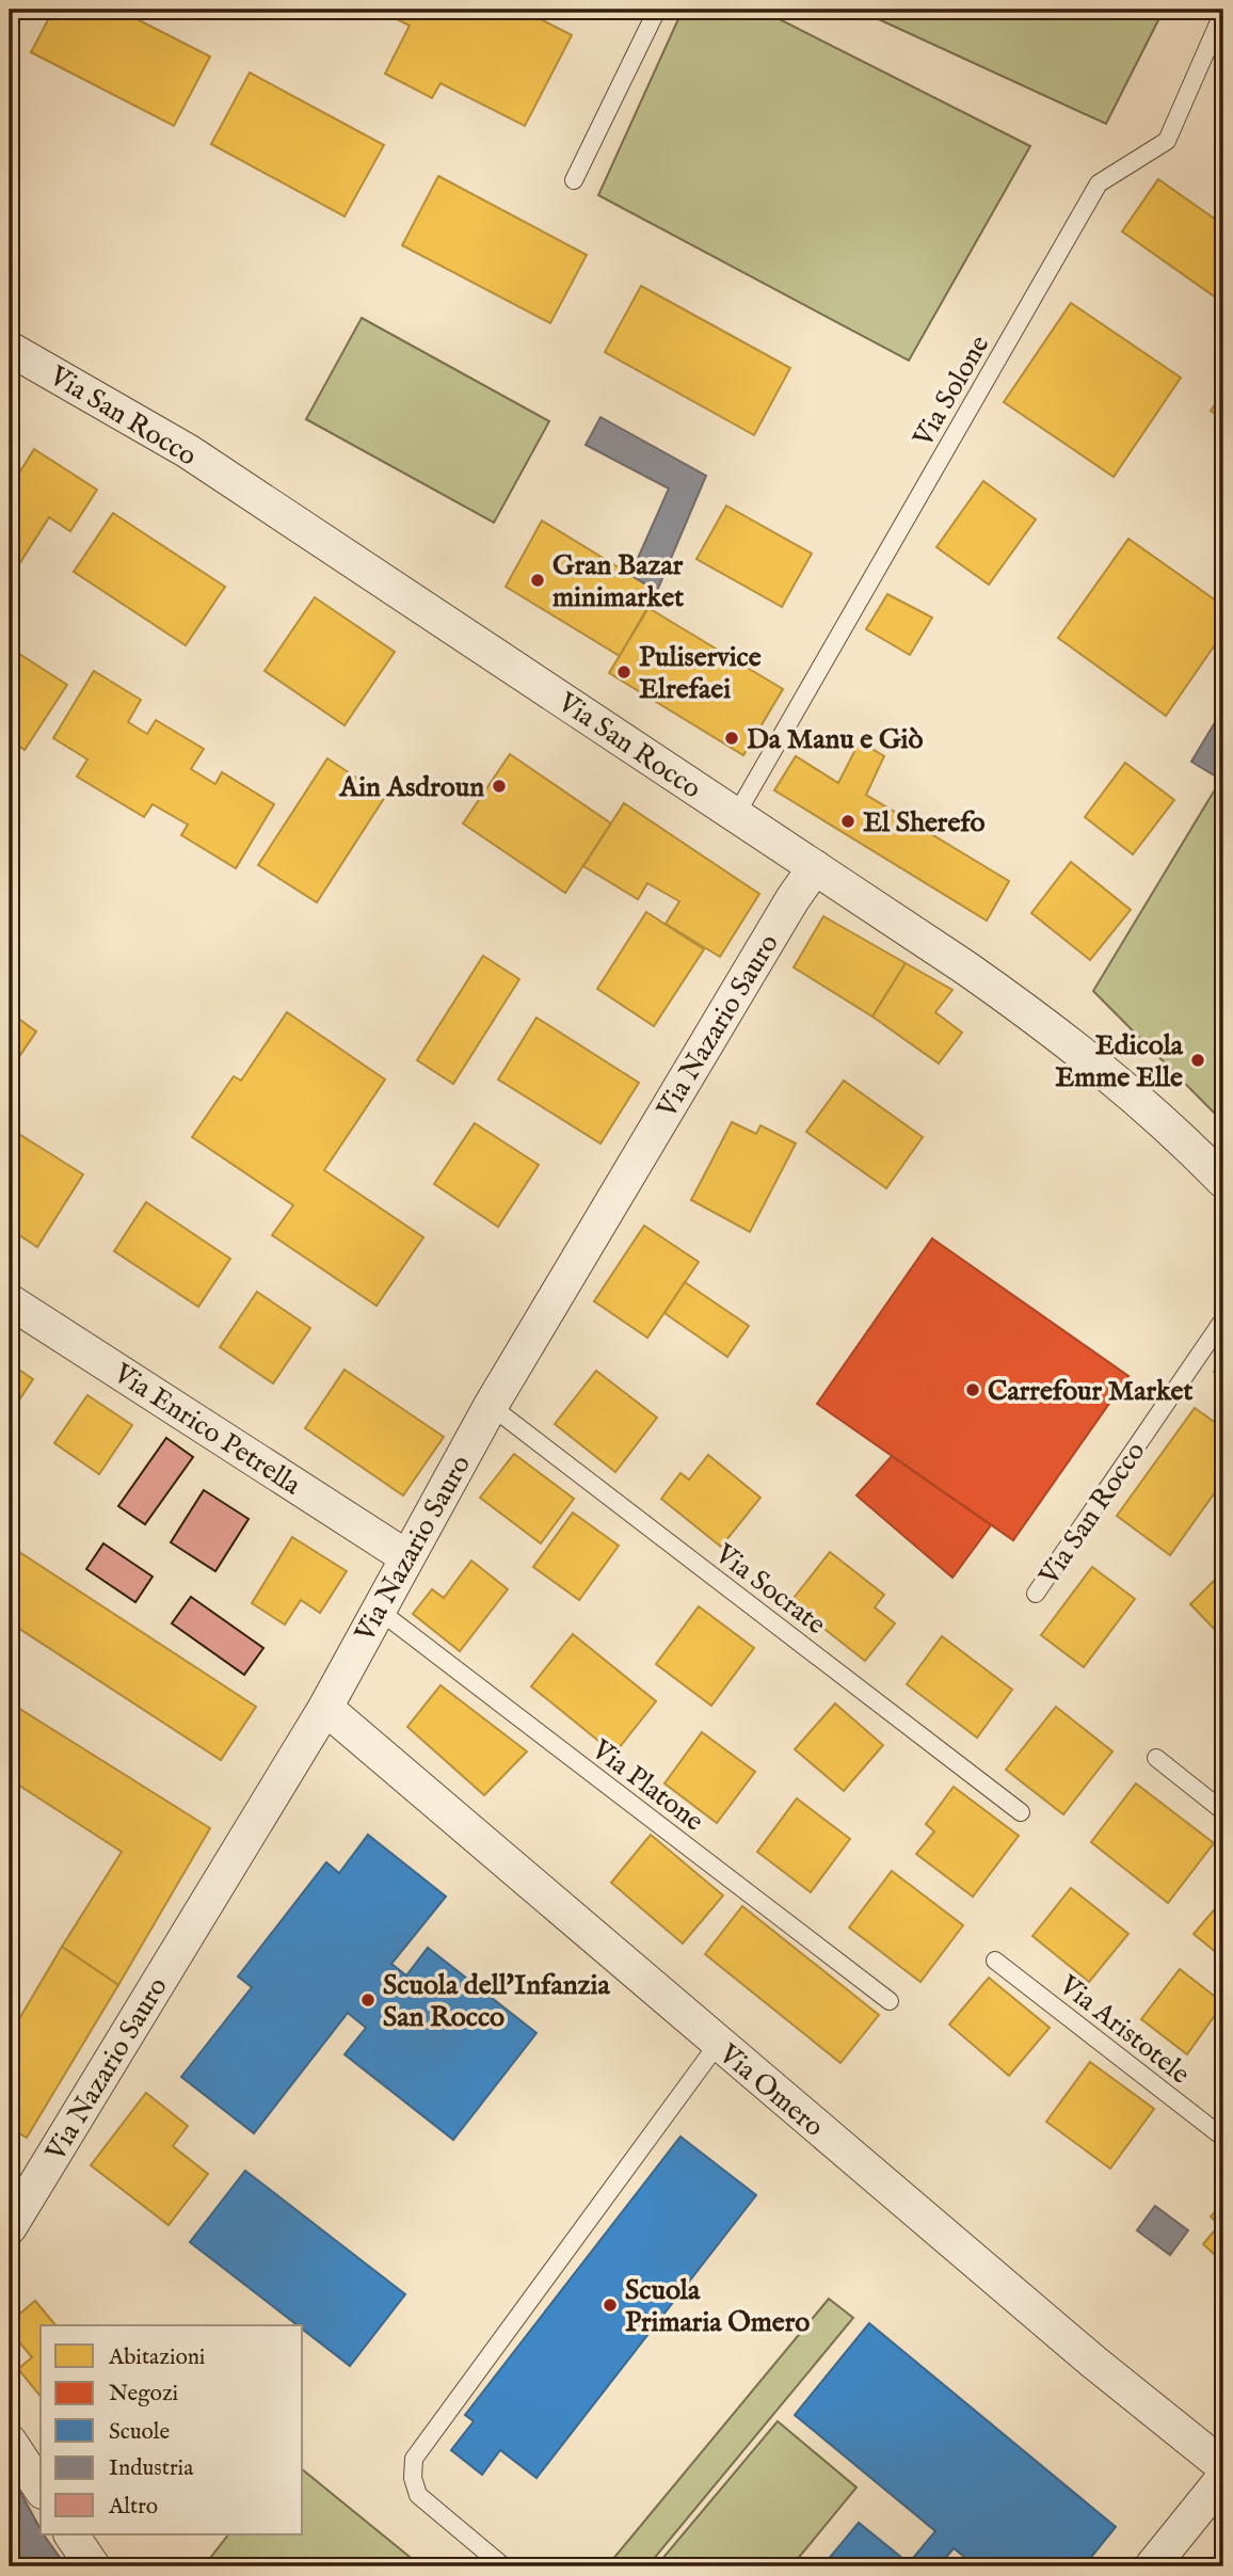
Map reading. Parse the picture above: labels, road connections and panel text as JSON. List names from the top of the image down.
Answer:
{
  "streets": {
    "street": [
      "Via San Rocco",
      "Via Nazario Sauro",
      "Via Enrico Petrella",
      "Via Omero"
    ],
    "lane": [
      "Via Solone",
      "Via Socrate",
      "Via Platone",
      "Via Aristotele"
    ]
  },
  "crossings": [
    ["Via Solone", "Via San Rocco"],
    ["Via San Rocco", "Via Nazario Sauro"],
    ["Via Nazario Sauro", "Via Enrico Petrella"],
    ["Via Nazario Sauro", "Via Socrate"],
    ["Via Nazario Sauro", "Via Platone"],
    ["Via Nazario Sauro", "Via Omero"]
  ],
  "places": [
    "Gran Bazar minimarket",
    "Puliservice Elrefaei",
    "Da Manu e Giò",
    "Ain Asdroun",
    "El Sherefo",
    "Edicola Emme Elle",
    "Carrefour Market",
    "Scuola dell'Infanzia San Rocco",
    "Scuola Primaria Omero"
  ],
  "legend": [
    "Abitazioni",
    "Negozi",
    "Scuole",
    "Industria",
    "Altro"
  ]
}
